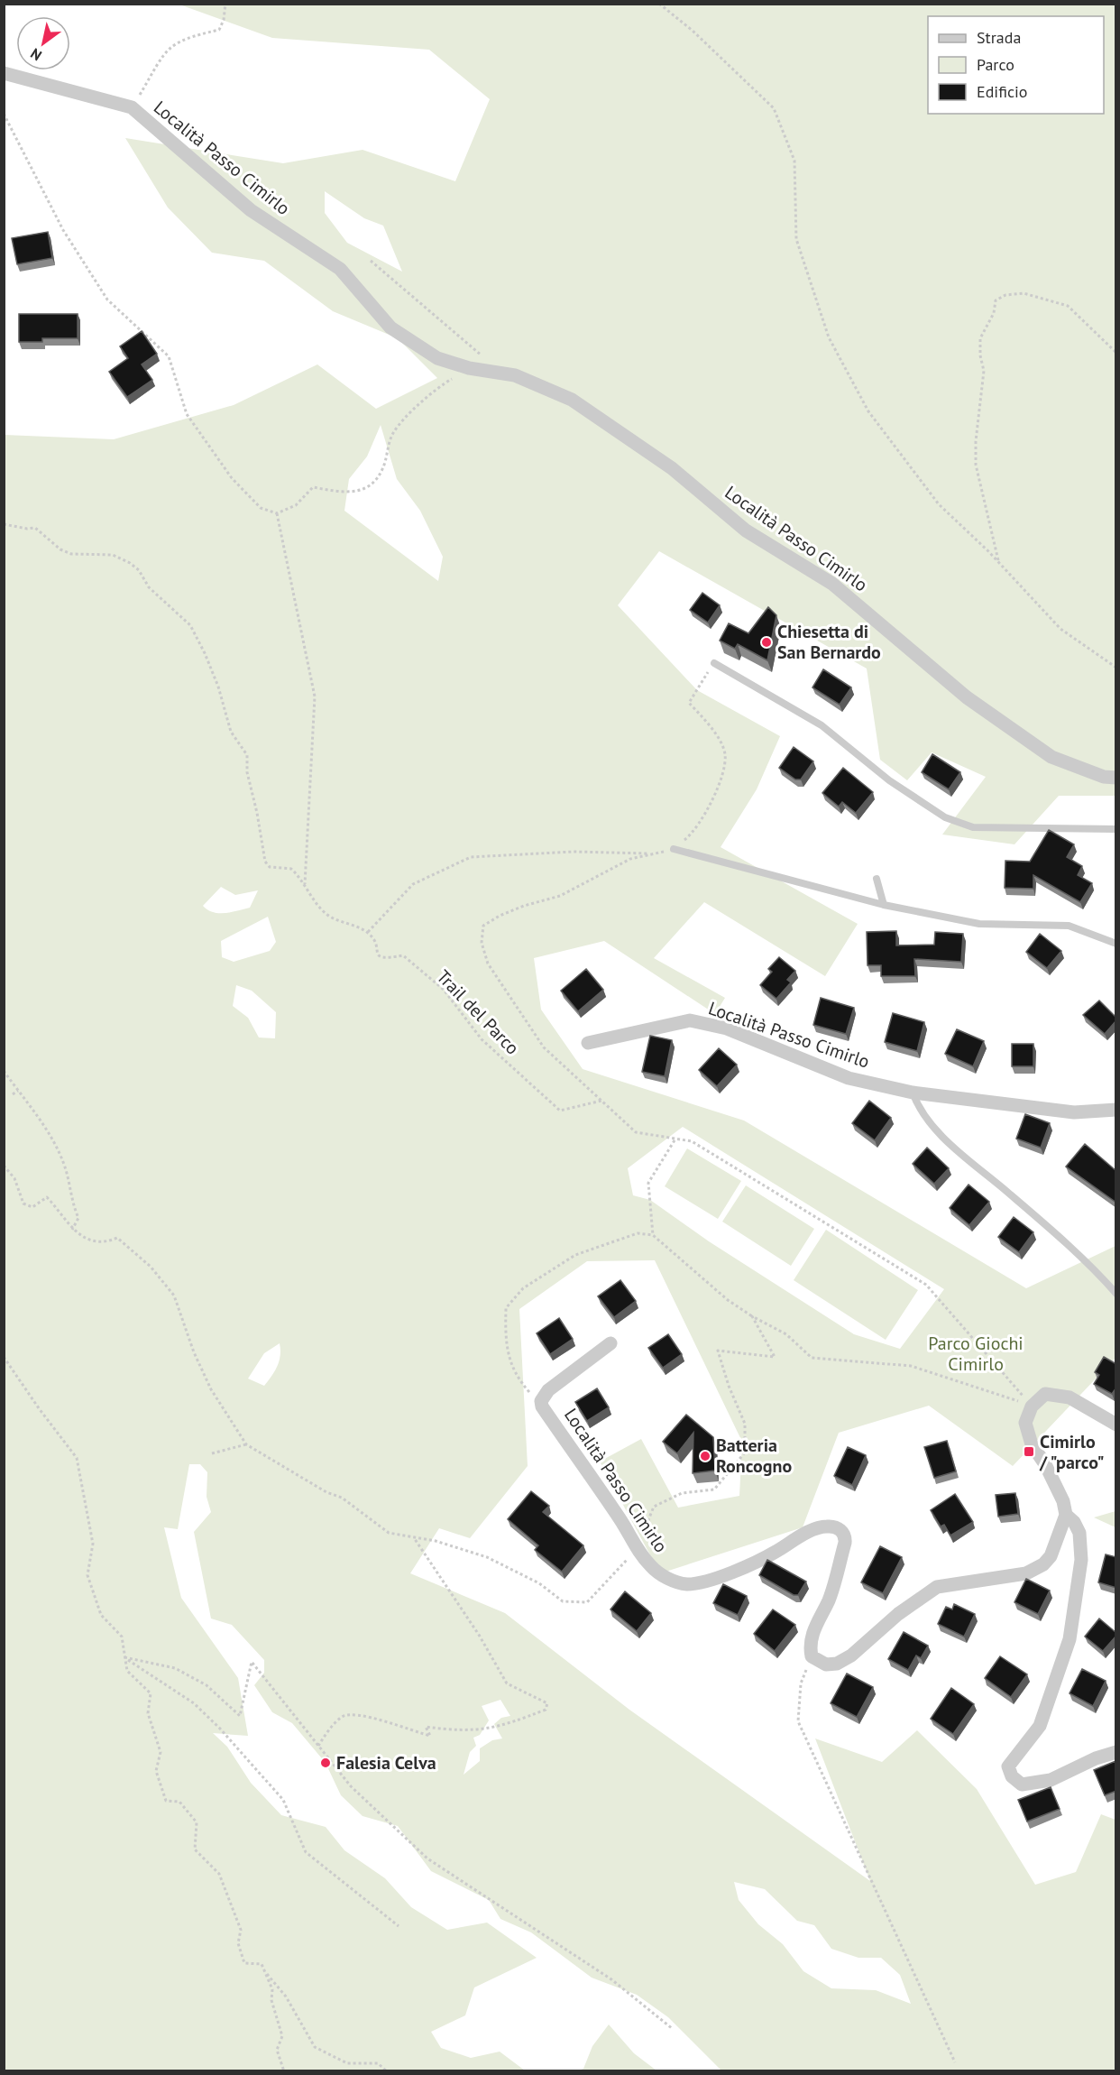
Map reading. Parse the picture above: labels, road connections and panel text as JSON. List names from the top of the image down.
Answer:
{
  "streets": {
    "street": ["Località Passo Cimirlo"],
    "path": ["Trail del Parco"]
  },
  "parks": ["Parco Giochi Cimirlo"],
  "places": {
    "other": ["Chiesetta di San Bernardo", "Batteria Roncogno", "Falesia Celva"],
    "transit": ["Cimirlo / \"parco\""]
  },
  "legend": ["Strada", "Parco", "Edificio"],
  "north": "bottom left"
}
